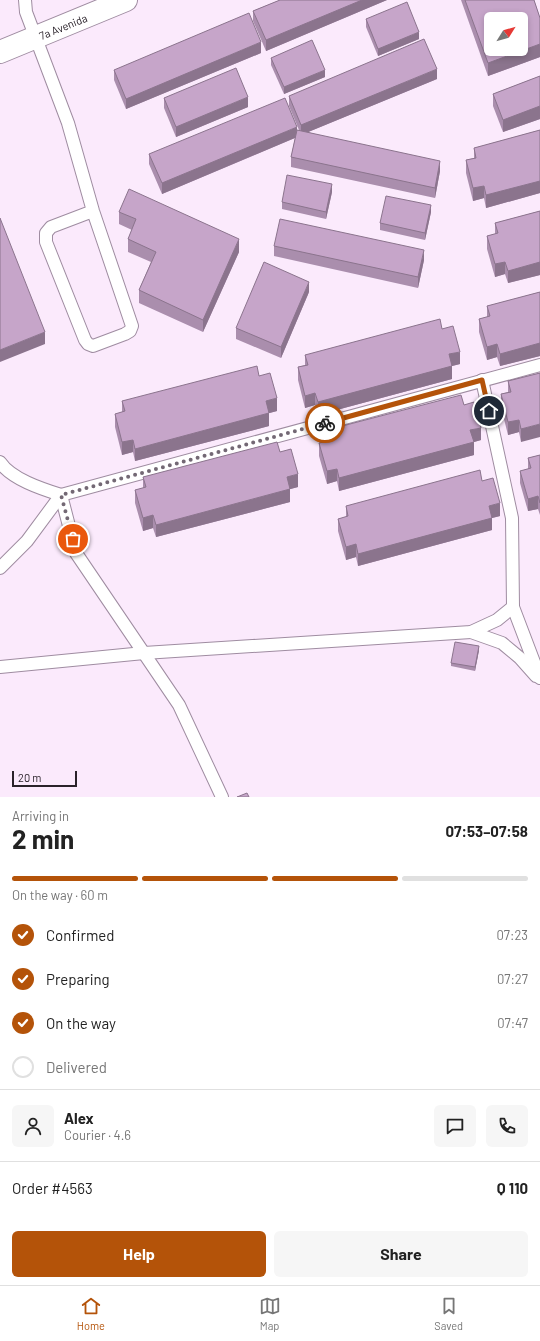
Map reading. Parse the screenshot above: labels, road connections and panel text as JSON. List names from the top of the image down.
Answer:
{
  "streets": {
    "main road": ["7a Avenida"]
  },
  "scale_bar": "20 m",
  "north": "top right",
  "page": {
    "scale": "20 m",
    "heading": ["2 min", "Arriving in", "07:53–07:58"],
    "panel": [
      "Alex",
      "Courier · 4.6",
      "Order #4563",
      "Q 110"
    ],
    "bar": "On the way · 60 m",
    "list": [
      ["Confirmed", "07:23"],
      ["Preparing", "07:27"],
      ["On the way", "07:47"],
      "Delivered"
    ],
    "buttons": ["Help", "Share"],
    "tabs": ["Home", "Map", "Saved"]
  }
}
